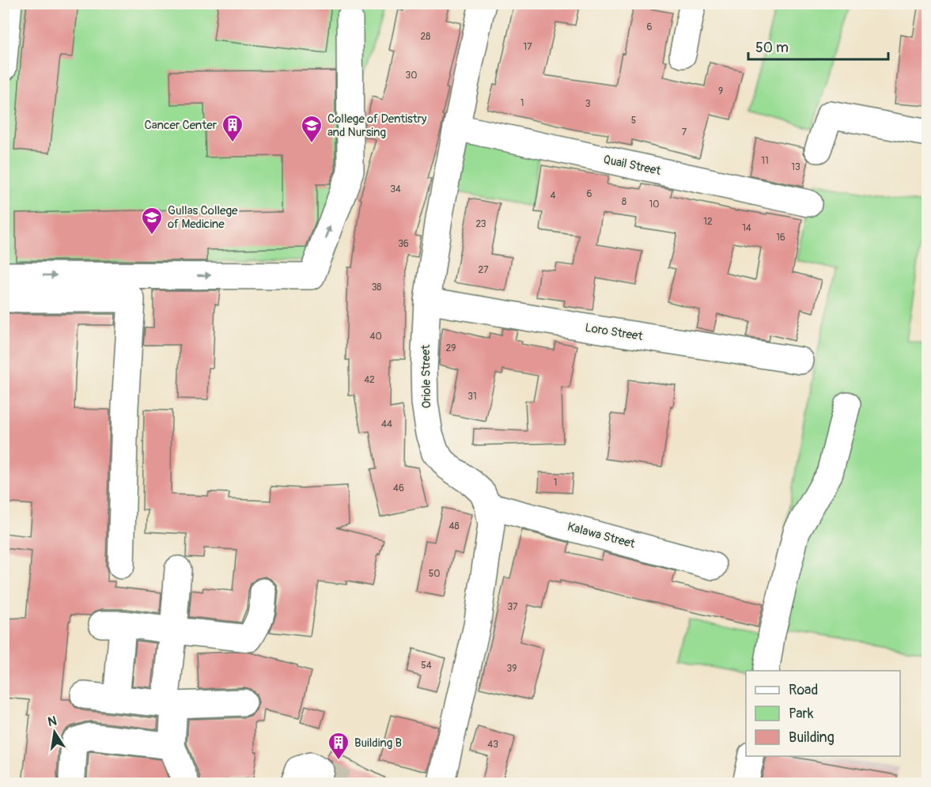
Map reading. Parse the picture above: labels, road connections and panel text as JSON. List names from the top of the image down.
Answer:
{
  "streets": {
    "street": [
      "Quail Street",
      "Loro Street",
      "Oriole Street",
      "Kalawa Street"
    ]
  },
  "crossings": [
    ["Quail Street", "Oriole Street"],
    ["Loro Street", "Oriole Street"],
    ["Oriole Street", "Kalawa Street"]
  ],
  "places": {
    "building": ["Cancer Center", "Building B"],
    "school or university": ["College of Dentistry and Nursing", "Gullas College of Medicine"]
  },
  "house_numbers": [
    "6",
    "28",
    "17",
    "30",
    "9",
    "1",
    "3",
    "5",
    "7",
    "11",
    "13",
    "34",
    "6",
    "4",
    "8",
    "10",
    "12",
    "23",
    "14",
    "16",
    "36",
    "27",
    "38",
    "40",
    "29",
    "42",
    "31",
    "44",
    "1",
    "46",
    "48",
    "50",
    "37",
    "54",
    "39",
    "43"
  ],
  "legend": ["Road", "Park", "Building"],
  "scale_bar": "50 m",
  "north": "top"
}
